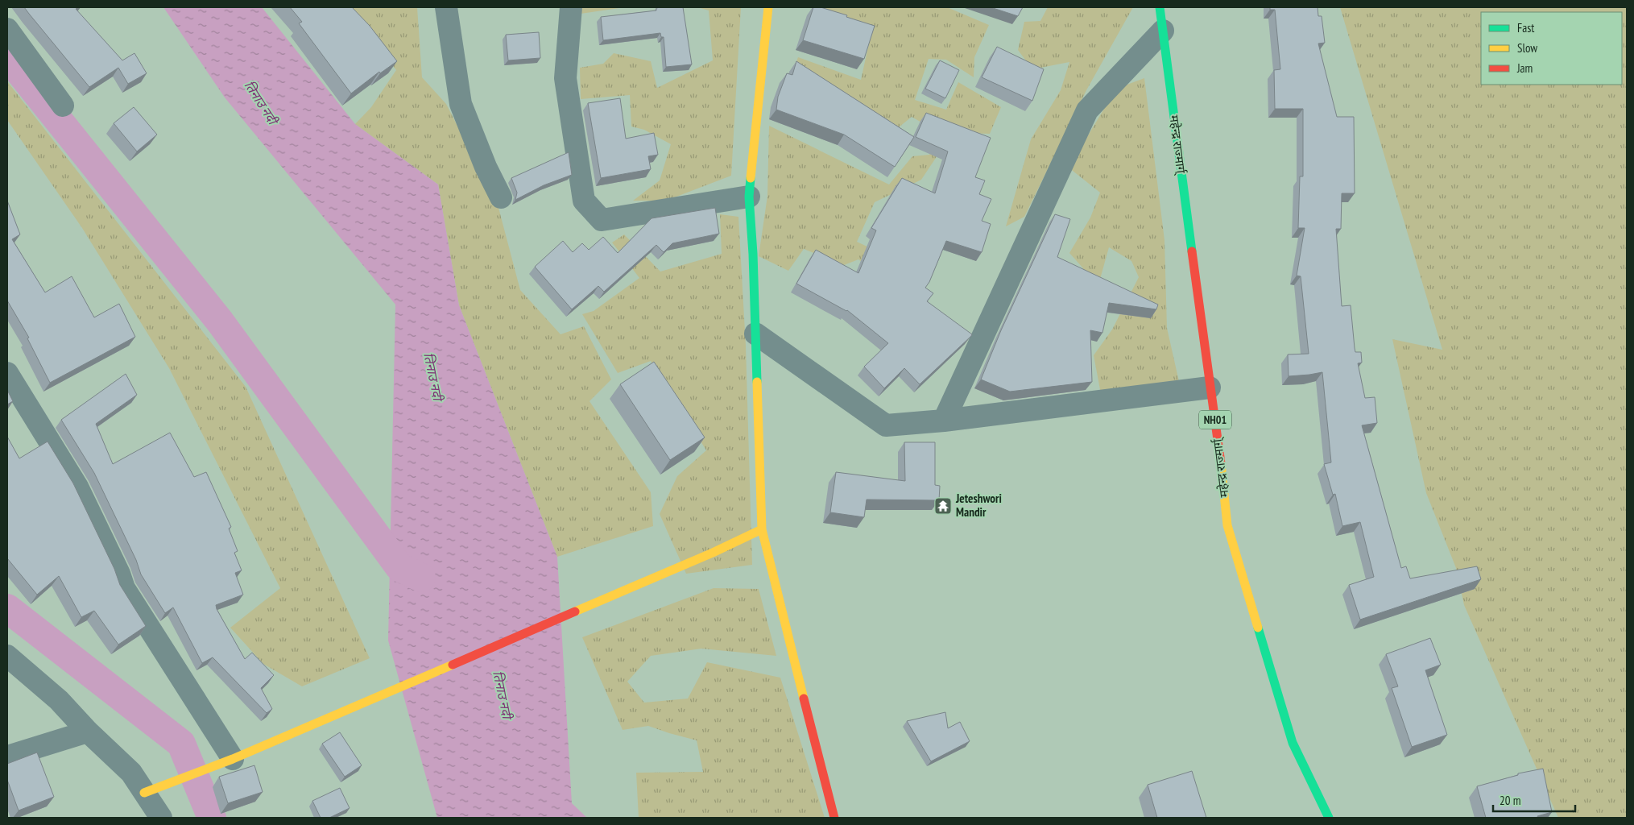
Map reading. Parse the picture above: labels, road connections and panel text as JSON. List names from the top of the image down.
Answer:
{
  "streets": {
    "main road": ["महेन्द्र राज्मार्ग्", "NH01"]
  },
  "water": ["तिनाउ नदी"],
  "places": {
    "temple": ["Jeteshwori Mandir"]
  },
  "legend": ["Fast", "Slow", "Jam"],
  "scale_bar": "20 m"
}
